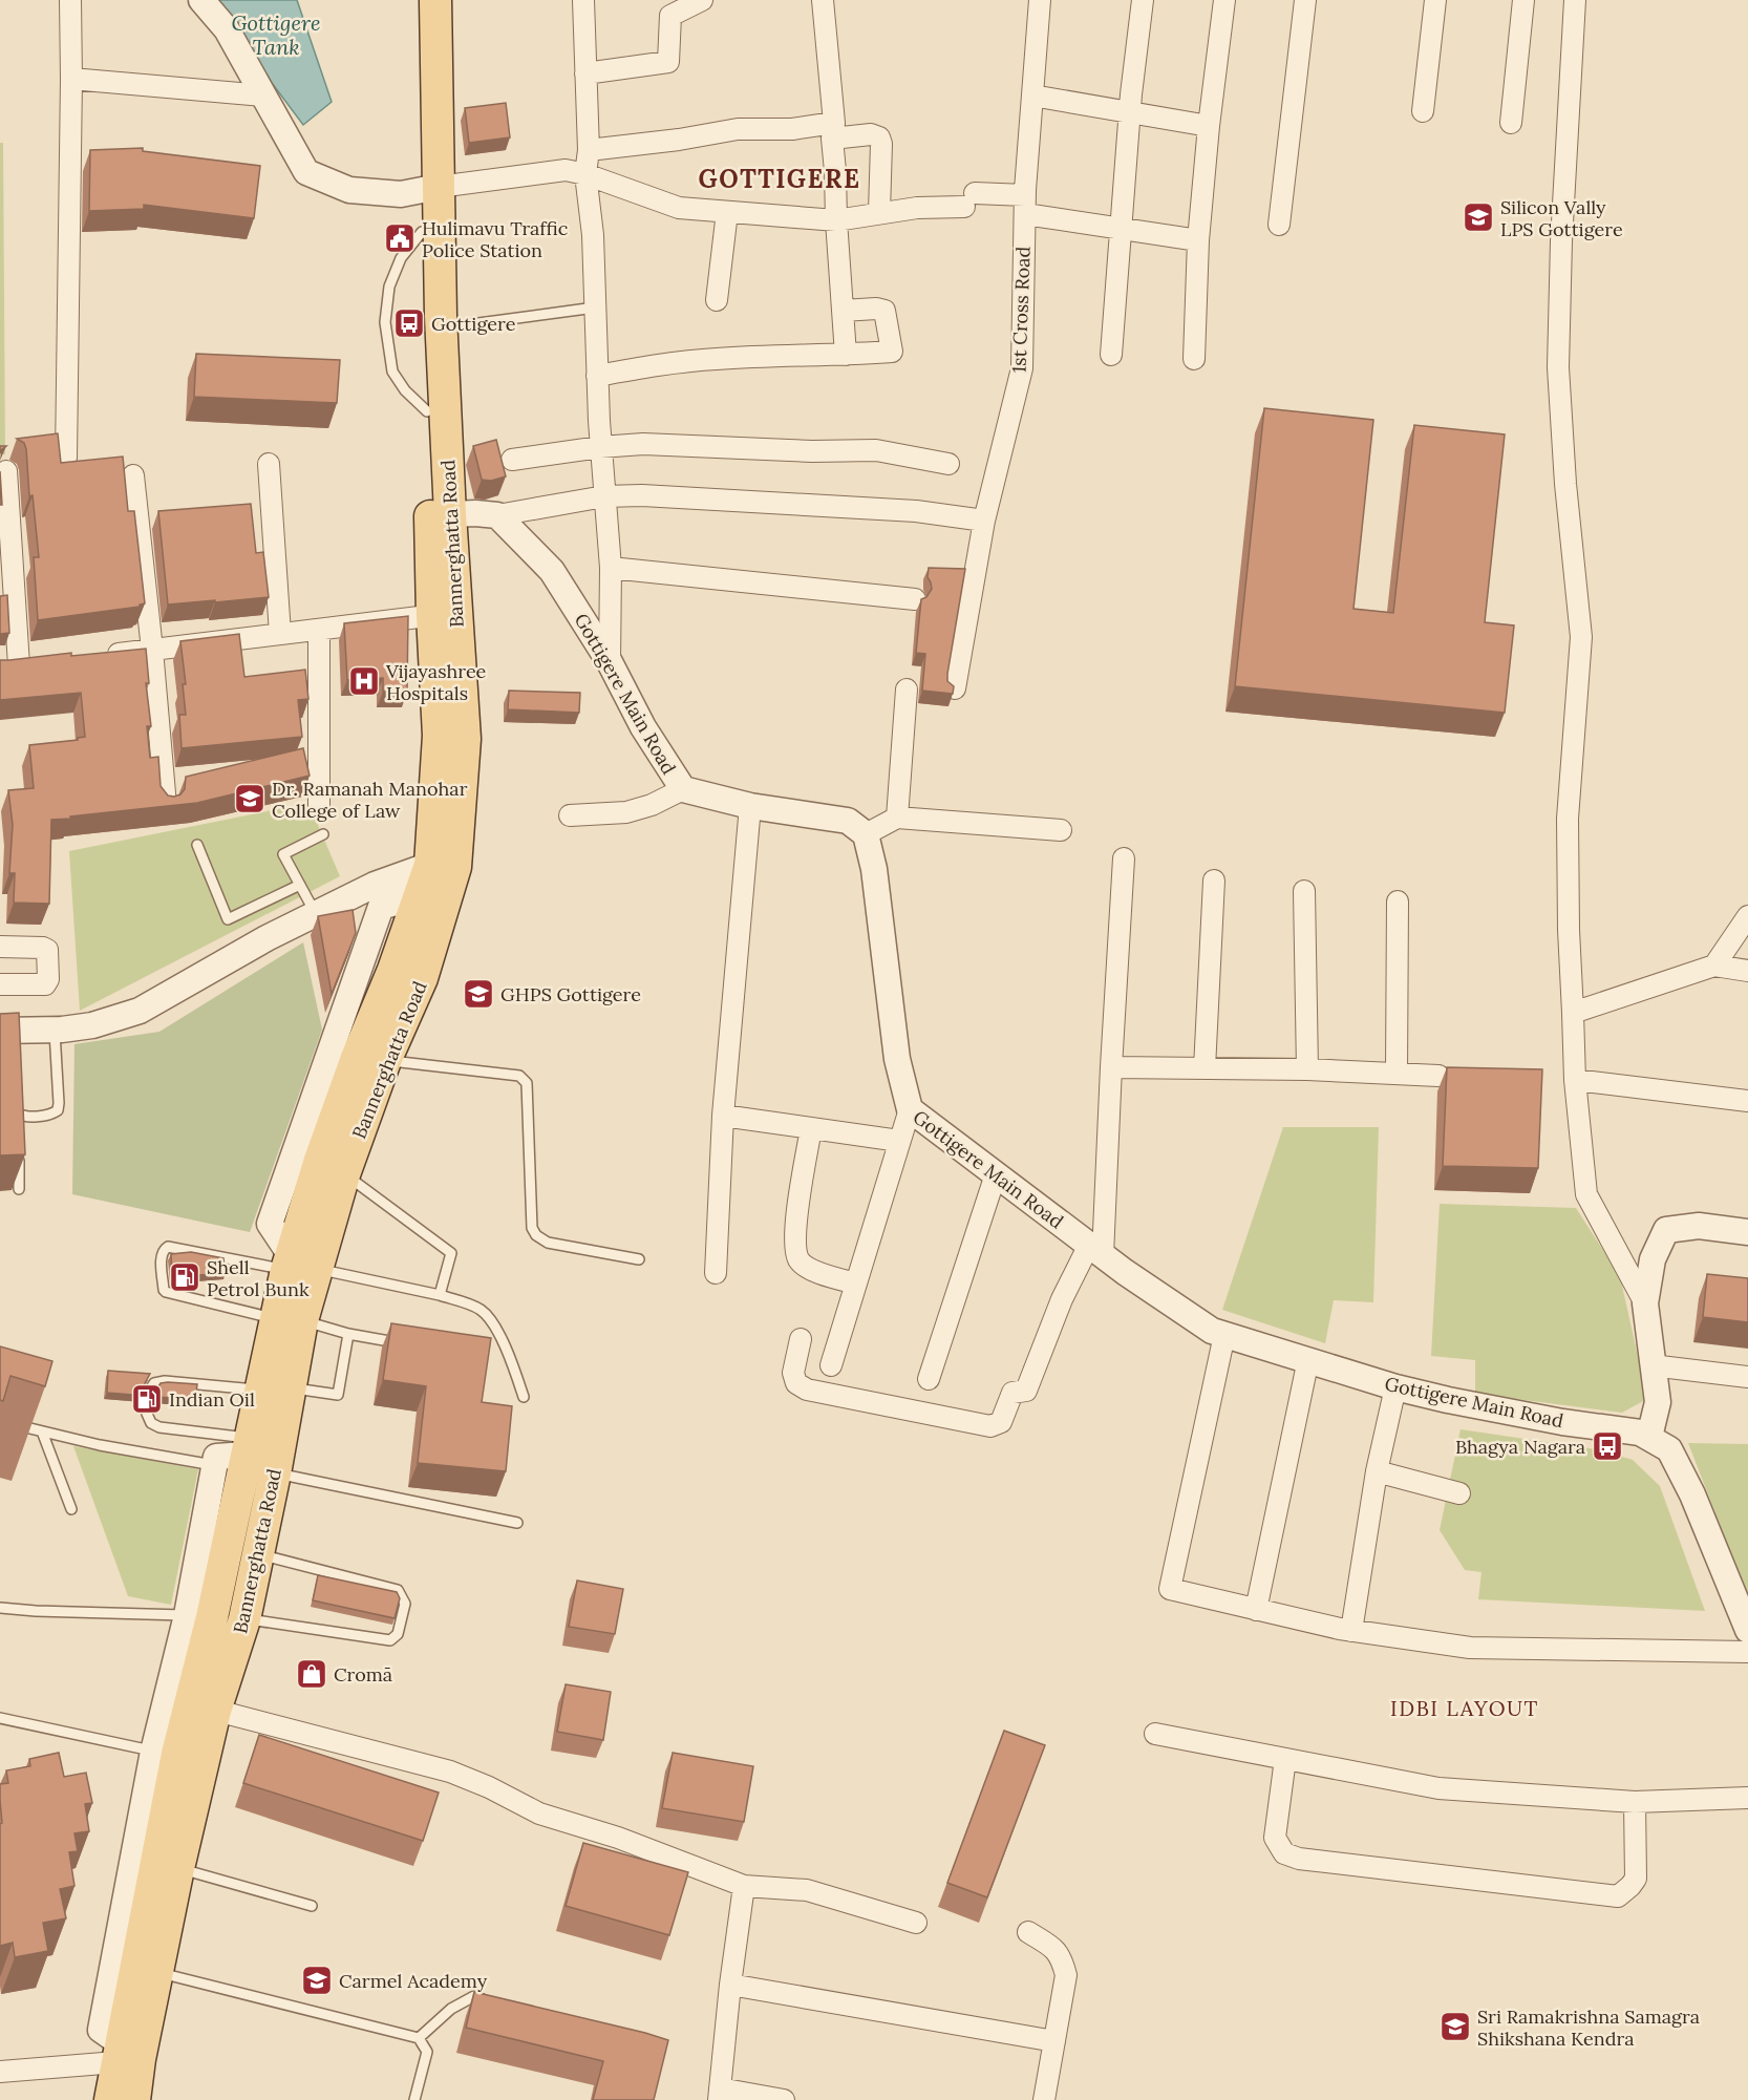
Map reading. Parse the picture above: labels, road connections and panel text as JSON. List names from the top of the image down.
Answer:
{
  "streets": {
    "main road": ["Bannerghatta Road"],
    "street": ["1st Cross Road", "Gottigere Main Road"]
  },
  "districts": ["GOTTIGERE", "IDBI LAYOUT"],
  "water": ["Gottigere Tank"],
  "places": {
    "school or university": [
      "Silicon Vally LPS Gottigere",
      "Dr. Ramanah Manohar College of Law",
      "GHPS Gottigere",
      "Carmel Academy",
      "Sri Ramakrishna Samagra Shikshana Kendra"
    ],
    "public building": ["Hulimavu Traffic Police Station"],
    "bus stop": ["Gottigere", "Bhagya Nagara"],
    "hospital": ["Vijayashree Hospitals"],
    "fuel station": ["Shell Petrol Bunk", "Indian Oil"],
    "shop": ["Cromā"]
  }
}
